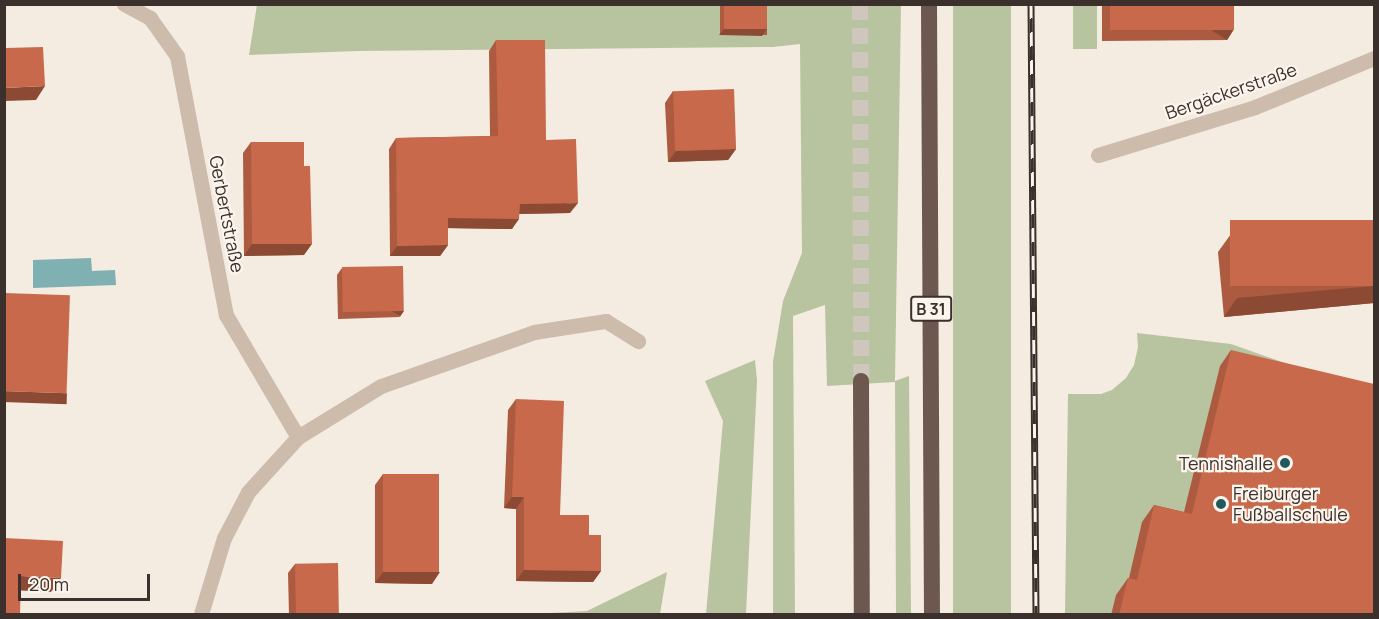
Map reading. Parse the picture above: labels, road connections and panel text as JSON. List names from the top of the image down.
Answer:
{
  "streets": {
    "highway": ["B 31"],
    "street": ["Bergäckerstraße", "Gerbertstraße"]
  },
  "places": ["Tennishalle", "Freiburger Fußballschule"],
  "scale_bar": "20 m"
}
